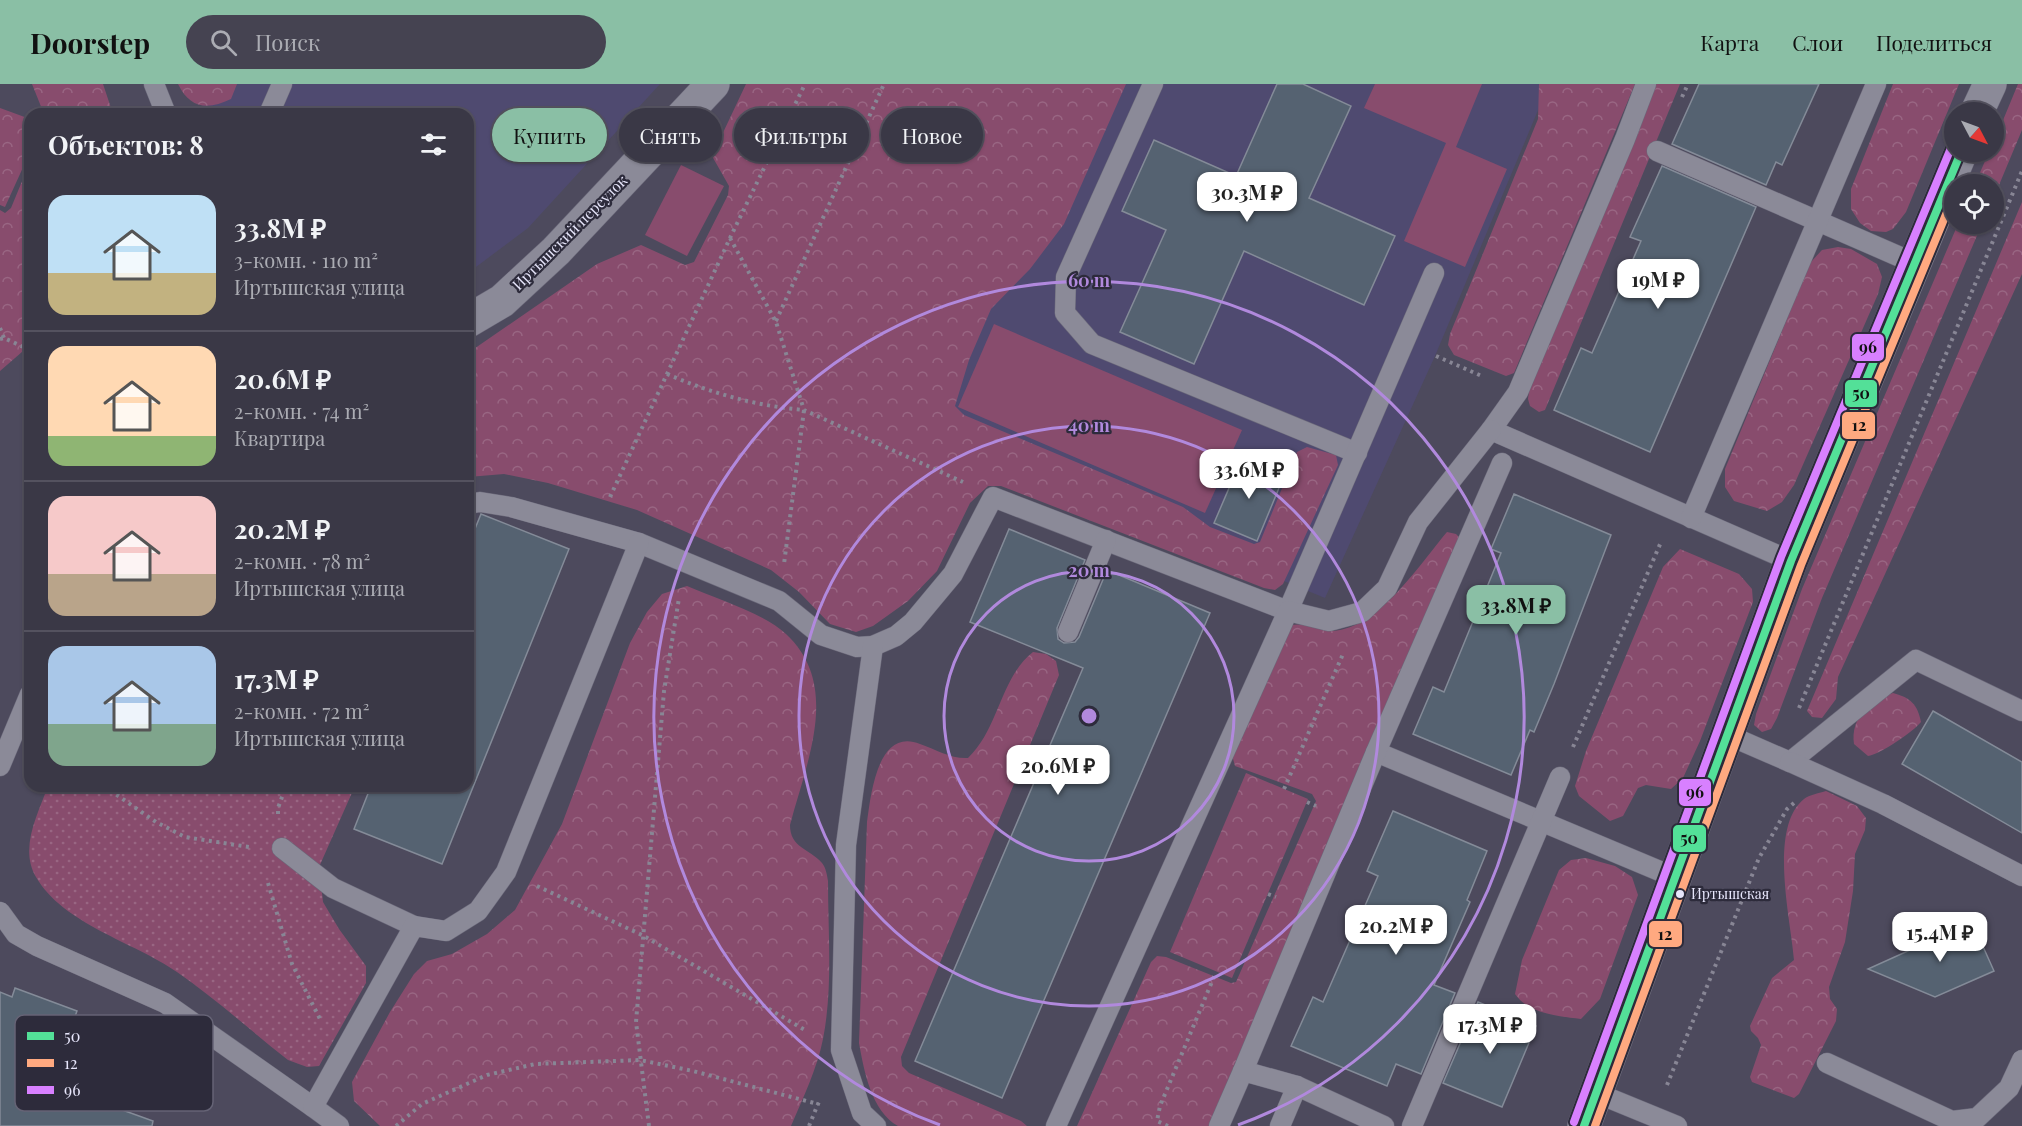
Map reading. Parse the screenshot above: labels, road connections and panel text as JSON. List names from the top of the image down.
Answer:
{
  "streets": {
    "street": ["Иртышский переулок"]
  },
  "places": ["Иртышская"],
  "lines": ["transit line 50", "transit line 96", "transit line 12"],
  "legend": ["50", "12", "96"],
  "north": "bottom right",
  "page": {
    "header": "Doorstep",
    "search": "Поиск",
    "nav": ["Карта", "Слои", "Поделиться"],
    "chip": [
      "Купить",
      "Снять",
      "Фильтры",
      "Новое"
    ],
    "heading": "Объектов: 8",
    "price": [
      "30.3M ₽",
      "19M ₽",
      "33.6M ₽",
      "33.8M ₽",
      "20.6M ₽",
      "20.2M ₽",
      "15.4M ₽",
      "17.3M ₽"
    ],
    "list": [
      {
        "name": "33.8M ₽",
        "note": "3-комн. · 110 m² · Иртышская улица"
      },
      {
        "name": "20.6M ₽",
        "note": "2-комн. · 74 m² · Квартира"
      },
      {
        "name": "20.2M ₽",
        "note": "2-комн. · 78 m² · Иртышская улица"
      },
      {
        "name": "17.3M ₽",
        "note": "2-комн. · 72 m² · Иртышская улица"
      }
    ]
  },
  "rings": ["60 m", "40 m", "20 m"]
}
